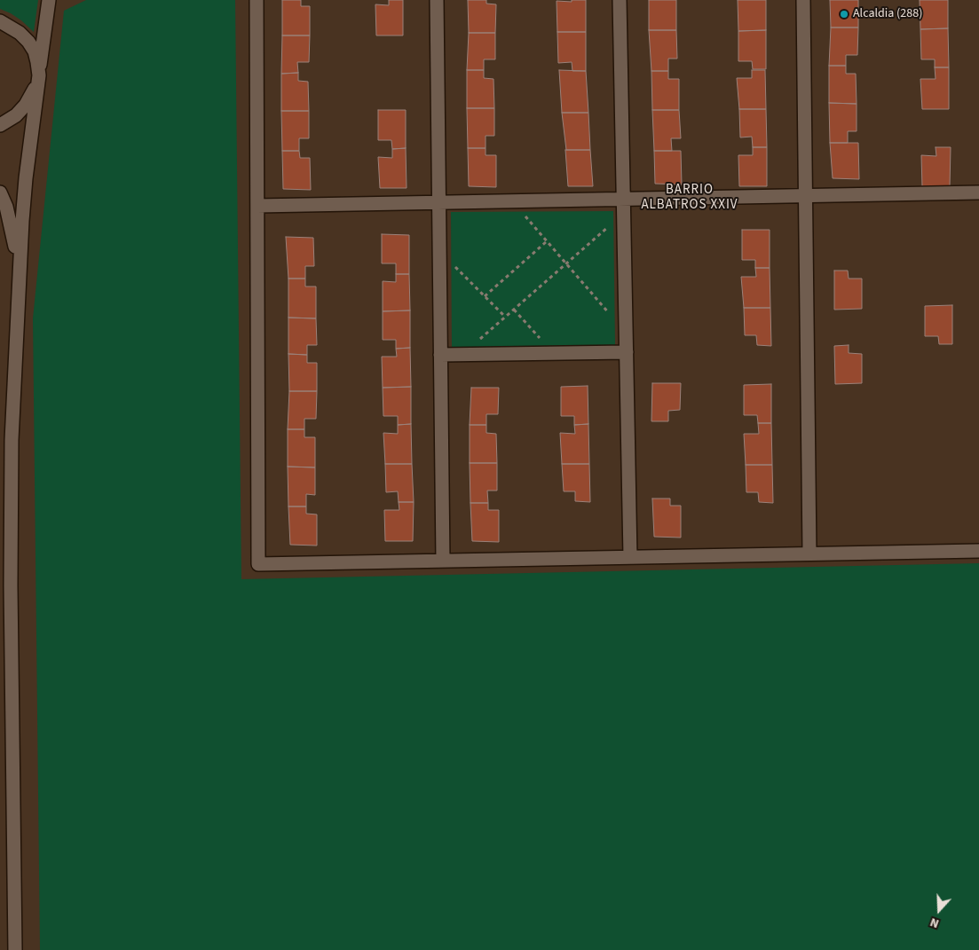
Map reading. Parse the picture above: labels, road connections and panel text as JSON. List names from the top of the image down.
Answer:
{
  "districts": ["BARRIO ALBATROS XXIV"],
  "places": ["Alcaldia (288)"],
  "north": "bottom"
}
